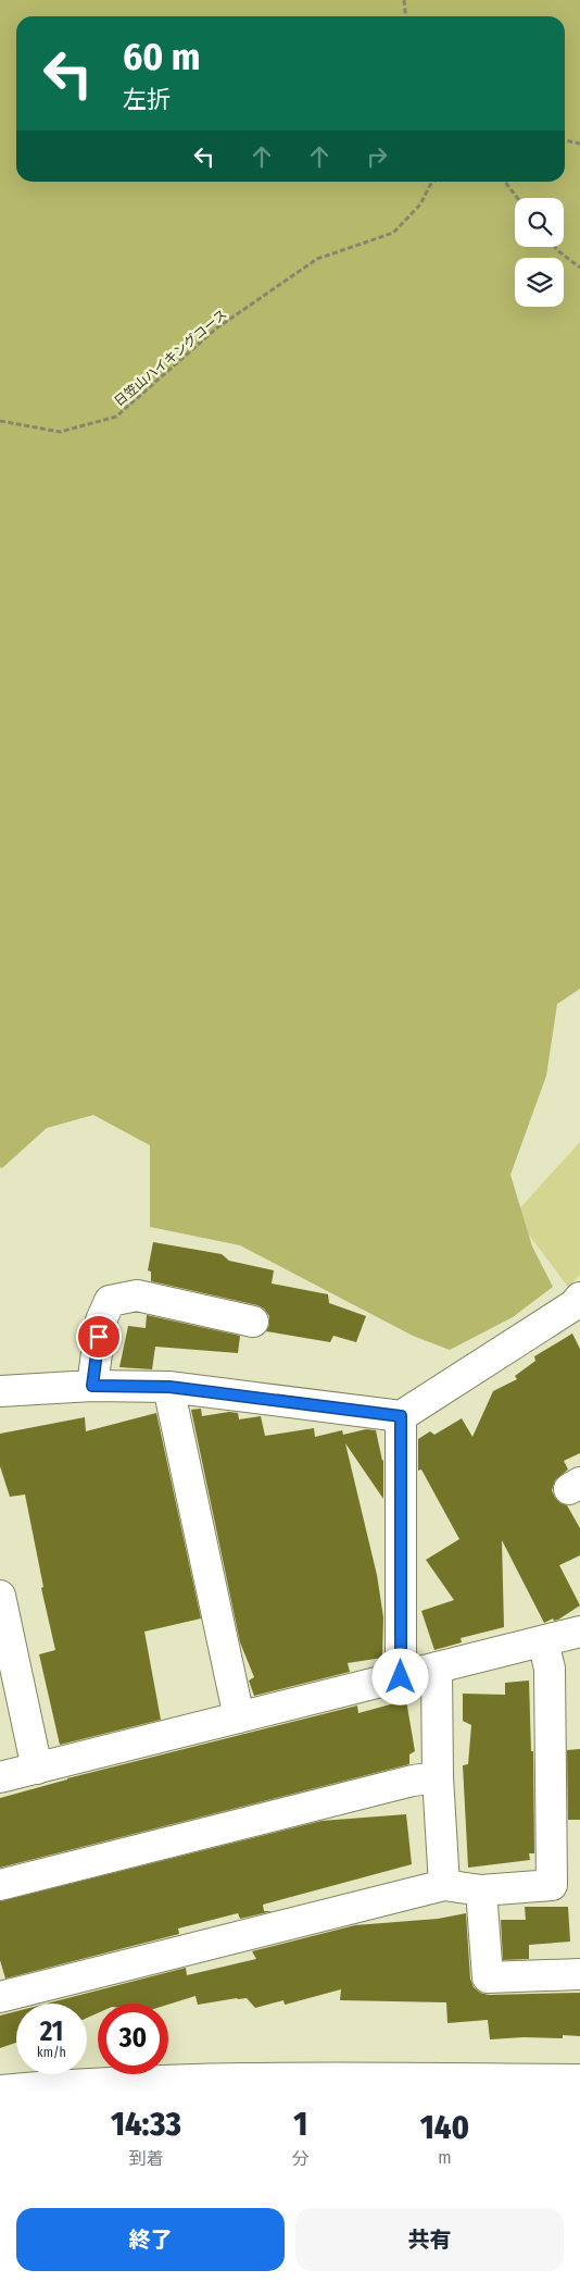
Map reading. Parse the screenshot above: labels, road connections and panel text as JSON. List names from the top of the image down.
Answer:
{
  "streets": {
    "path": ["日笠山ハイキングコース"]
  },
  "page": {
    "turn": ["60 m", "左折"],
    "speed": "21 km/h",
    "limit": "30",
    "eta": [
      "14:33",
      "到着",
      "1",
      "分",
      "140",
      "m"
    ],
    "buttons": ["終了", "共有"]
  }
}
